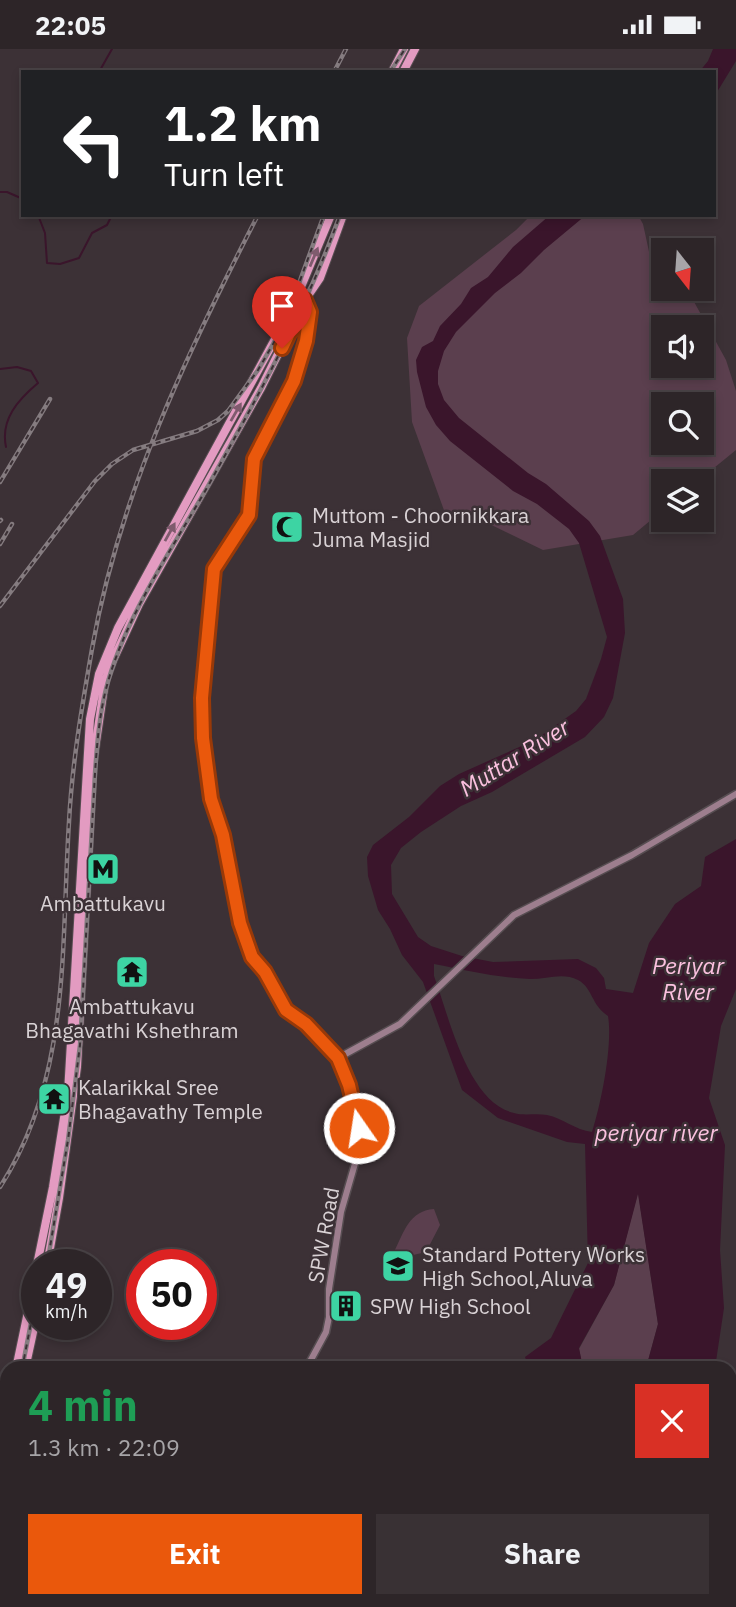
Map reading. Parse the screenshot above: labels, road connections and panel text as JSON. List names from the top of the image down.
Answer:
{
  "streets": {
    "main road": ["SPW Road"]
  },
  "water": ["Muttar River", "Periyar River", "periyar river"],
  "places": {
    "mosque": ["Muttom - Choornikkara Juma Masjid"],
    "metro station": ["Ambattukavu"],
    "temple": ["Ambattukavu Bhagavathi Kshethram", "Kalarikkal Sree Bhagavathy Temple"],
    "school or university": ["Standard Pottery Works High School,Aluva"],
    "building": ["SPW High School"]
  },
  "north": "bottom",
  "page": {
    "status": "22:05",
    "turn": ["1.2 km", "Turn left"],
    "speed": "49 km/h",
    "limit": "50",
    "heading": ["4 min", "1.3 km · 22:09"],
    "buttons": ["Exit", "Share"]
  }
}
